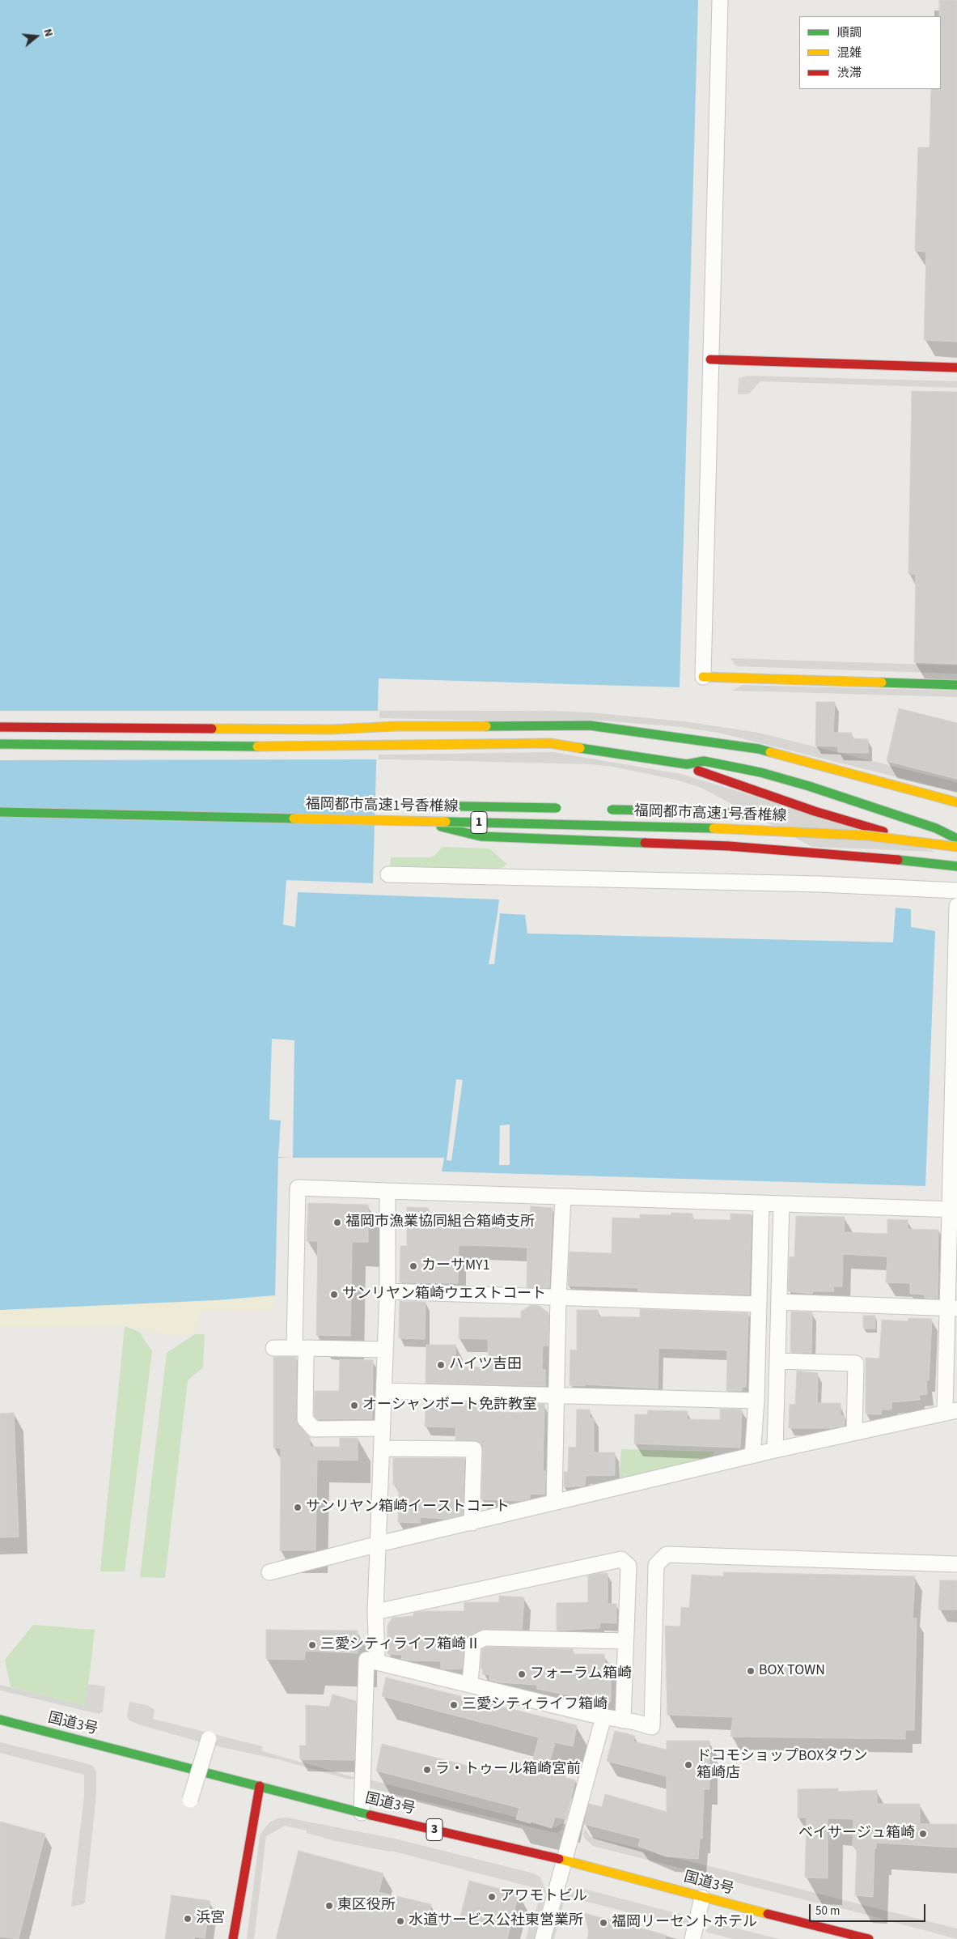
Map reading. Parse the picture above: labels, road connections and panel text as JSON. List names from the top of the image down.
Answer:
{
  "streets": {
    "main road": [
      "福岡都市高速1号香椎線",
      "1",
      "国道3号",
      "3"
    ]
  },
  "places": [
    "福岡市漁業協同組合箱崎支所",
    "カーサMY1",
    "サンリヤン箱崎ウエストコート",
    "ハイツ吉田",
    "オーシャンボート免許教室",
    "サンリヤン箱崎イーストコート",
    "三愛シティライフ箱崎Ⅱ",
    "BOX TOWN",
    "フォーラム箱崎",
    "三愛シティライフ箱崎",
    "ドコモショップBOXタウン 箱崎店",
    "ラ・トゥール箱崎宮前",
    "ベイサージュ箱崎",
    "アワモトビル",
    "東区役所",
    "浜宮",
    "水道サービス公社東営業所",
    "福岡リーセントホテル"
  ],
  "legend": ["順調", "混雑", "渋滞"],
  "scale_bar": "50 m",
  "north": "right"
}
